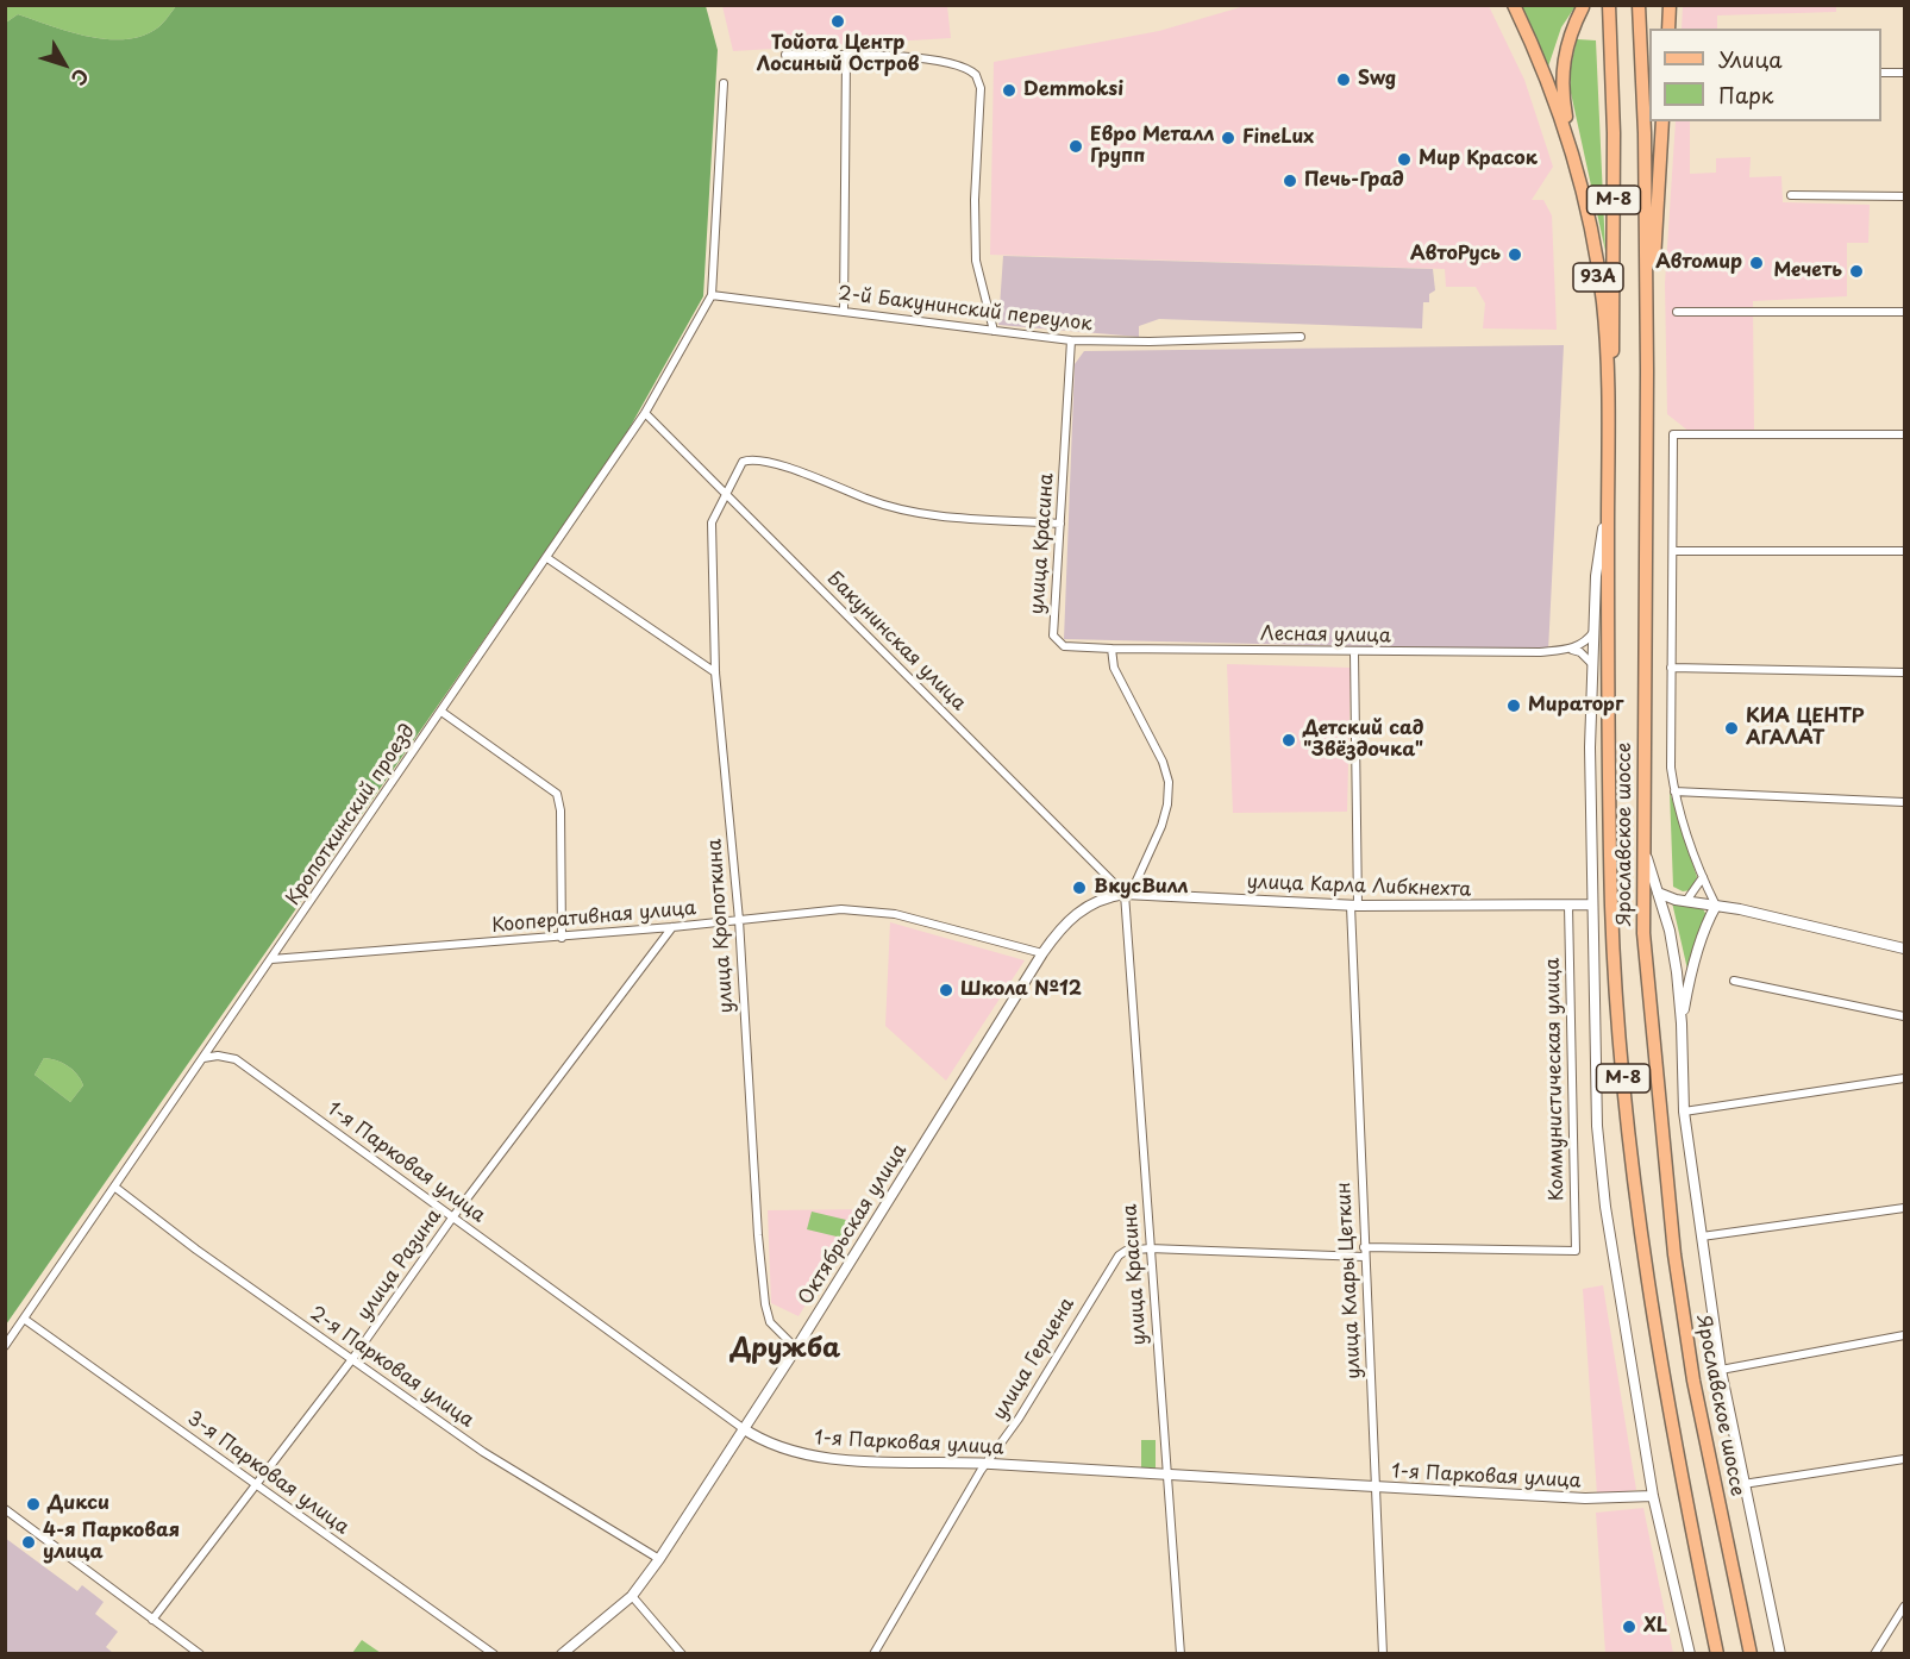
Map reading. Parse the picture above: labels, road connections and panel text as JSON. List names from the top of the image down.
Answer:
{
  "streets": {
    "main road": ["М-8", "93A", "Ярославское шоссе"],
    "street": [
      "2-й Бакунинский переулок",
      "улица Красина",
      "Лесная улица",
      "Бакунинская улица",
      "Кропоткинский проезд",
      "улица Карла Либкнехта",
      "Кооперативная улица",
      "улица Кропоткина",
      "Коммунистическая улица",
      "1-я Парковая улица",
      "Октябрьская улица",
      "улица Разина",
      "улица Клары Цеткин",
      "улица Герцена",
      "2-я Парковая улица",
      "3-я Парковая улица"
    ]
  },
  "crossings": [
    ["93A", "Ярославское шоссе"],
    ["2-й Бакунинский переулок", "улица Красина"],
    ["2-й Бакунинский переулок", "Кропоткинский проезд"],
    ["улица Красина", "Лесная улица"],
    ["улица Красина", "Бакунинская улица"],
    ["улица Красина", "улица Карла Либкнехта"],
    ["улица Красина", "улица Кропоткина"],
    ["улица Красина", "1-я Парковая улица"],
    ["улица Красина", "Октябрьская улица"],
    ["улица Красина", "улица Герцена"],
    ["Лесная улица", "улица Клары Цеткин"],
    ["Бакунинская улица", "Кропоткинский проезд"],
    ["Бакунинская улица", "улица Карла Либкнехта"],
    ["Бакунинская улица", "улица Кропоткина"],
    ["Бакунинская улица", "Октябрьская улица"],
    ["Кропоткинский проезд", "Кооперативная улица"],
    ["Кропоткинский проезд", "1-я Парковая улица"],
    ["Кропоткинский проезд", "2-я Парковая улица"],
    ["Кропоткинский проезд", "3-я Парковая улица"],
    ["улица Карла Либкнехта", "Коммунистическая улица"],
    ["улица Карла Либкнехта", "Октябрьская улица"],
    ["улица Карла Либкнехта", "улица Клары Цеткин"],
    ["Кооперативная улица", "улица Кропоткина"],
    ["Кооперативная улица", "Октябрьская улица"],
    ["Кооперативная улица", "улица Разина"],
    ["улица Кропоткина", "Октябрьская улица"],
    ["Коммунистическая улица", "улица Клары Цеткин"],
    ["1-я Парковая улица", "Октябрьская улица"],
    ["1-я Парковая улица", "улица Разина"],
    ["1-я Парковая улица", "улица Клары Цеткин"],
    ["1-я Парковая улица", "улица Герцена"],
    ["Октябрьская улица", "2-я Парковая улица"],
    ["улица Разина", "2-я Парковая улица"],
    ["улица Разина", "3-я Парковая улица"],
    ["улица Клары Цеткин", "улица Герцена"]
  ],
  "districts": ["Дружба"],
  "places": [
    "Тойота Центр Лосиный Остров",
    "Swg",
    "Demmoksi",
    "FineLux",
    "Евро Металл Групп",
    "Мир Красок",
    "Печь-Град",
    "АвтоРусь",
    "Автомир",
    "Мечеть",
    "Мираторг",
    "КИА ЦЕНТР АГАЛАТ",
    "Детский сад \"Звёздочка\"",
    "ВкусВилл",
    "Школа №12",
    "Дикси",
    "4-я Парковая улица",
    "XL"
  ],
  "legend": ["Улица", "Парк"],
  "north": "bottom right"
}
